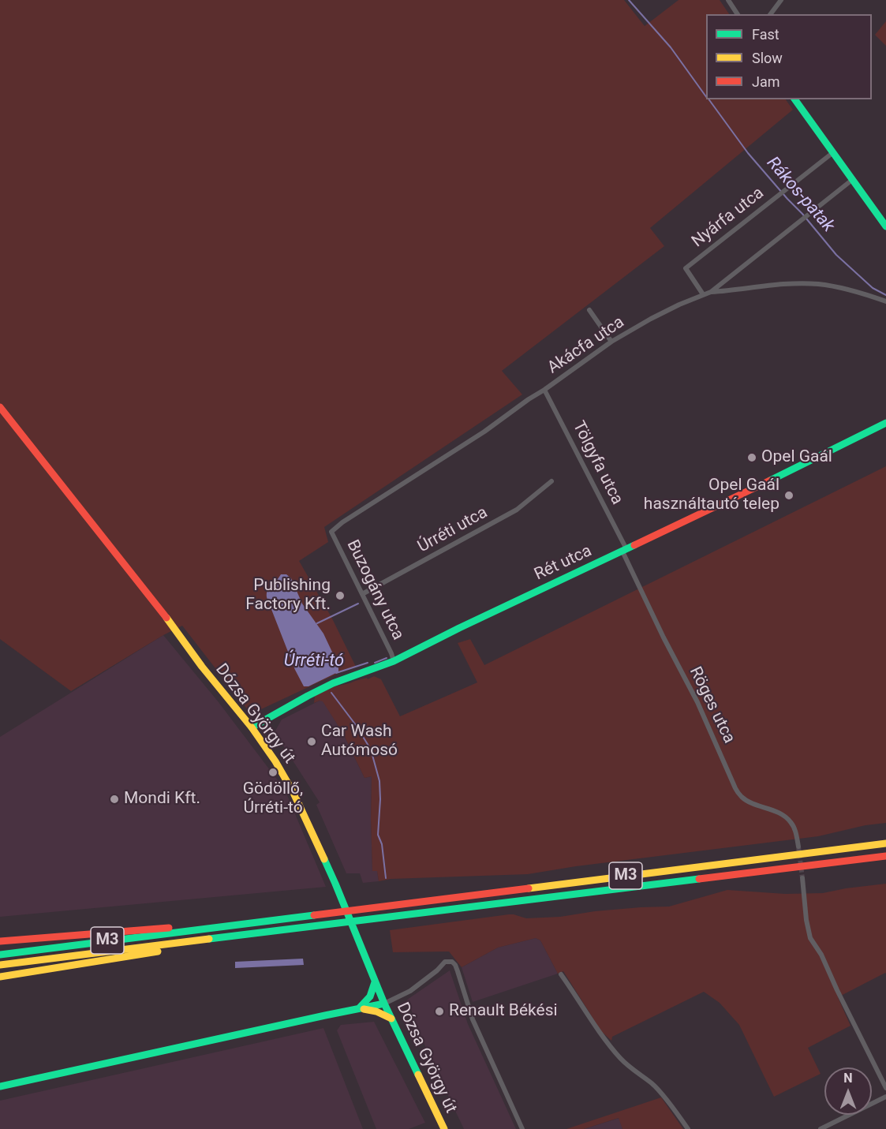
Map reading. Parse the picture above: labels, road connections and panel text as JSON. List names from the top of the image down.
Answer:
{
  "streets": {
    "main road": ["Rét utca", "Dózsa György út", "M3"],
    "street": [
      "Nyárfa utca",
      "Akácfa utca",
      "Tölgyfa utca",
      "Úrréti utca",
      "Buzogány utca",
      "Röges utca"
    ]
  },
  "crossings": [
    ["Nyárfa utca", "Akácfa utca"],
    ["Akácfa utca", "Tölgyfa utca"],
    ["Akácfa utca", "Buzogány utca"],
    ["Tölgyfa utca", "Rét utca"],
    ["Tölgyfa utca", "Röges utca"],
    ["Úrréti utca", "Buzogány utca"],
    ["Rét utca", "Buzogány utca"],
    ["Rét utca", "Röges utca"],
    ["Rét utca", "Dózsa György út"]
  ],
  "water": ["Rákos-patak", "Úrréti-tó"],
  "places": [
    "Opel Gaál",
    "Opel Gaál használtautó telep",
    "Publishing Factory Kft.",
    "Car Wash Autómosó",
    "Gödöllő, Úrréti-tó",
    "Mondi Kft.",
    "Renault Békési"
  ],
  "legend": ["Fast", "Slow", "Jam"],
  "north": "top"
}
